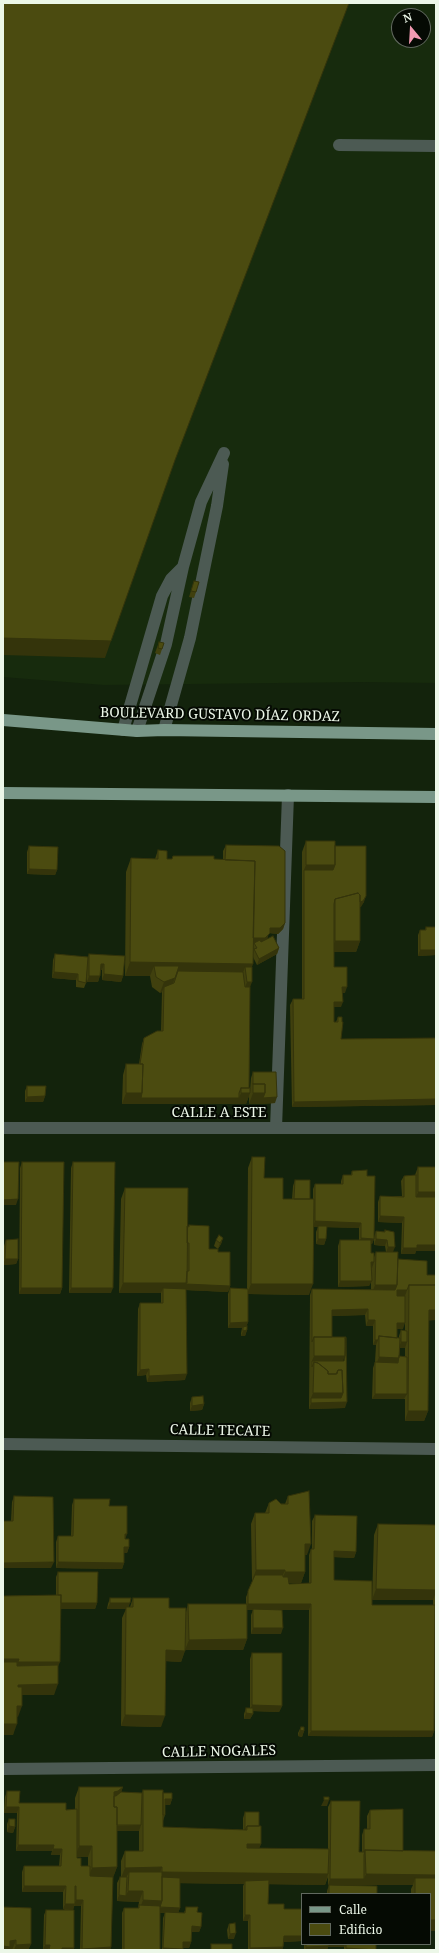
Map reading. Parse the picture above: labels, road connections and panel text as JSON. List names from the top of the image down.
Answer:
{
  "streets": {
    "main road": ["BOULEVARD GUSTAVO DÍAZ ORDAZ"],
    "street": ["CALLE A ESTE", "CALLE TECATE", "CALLE NOGALES"]
  },
  "legend": ["Calle", "Edificio"],
  "north": "top"
}
